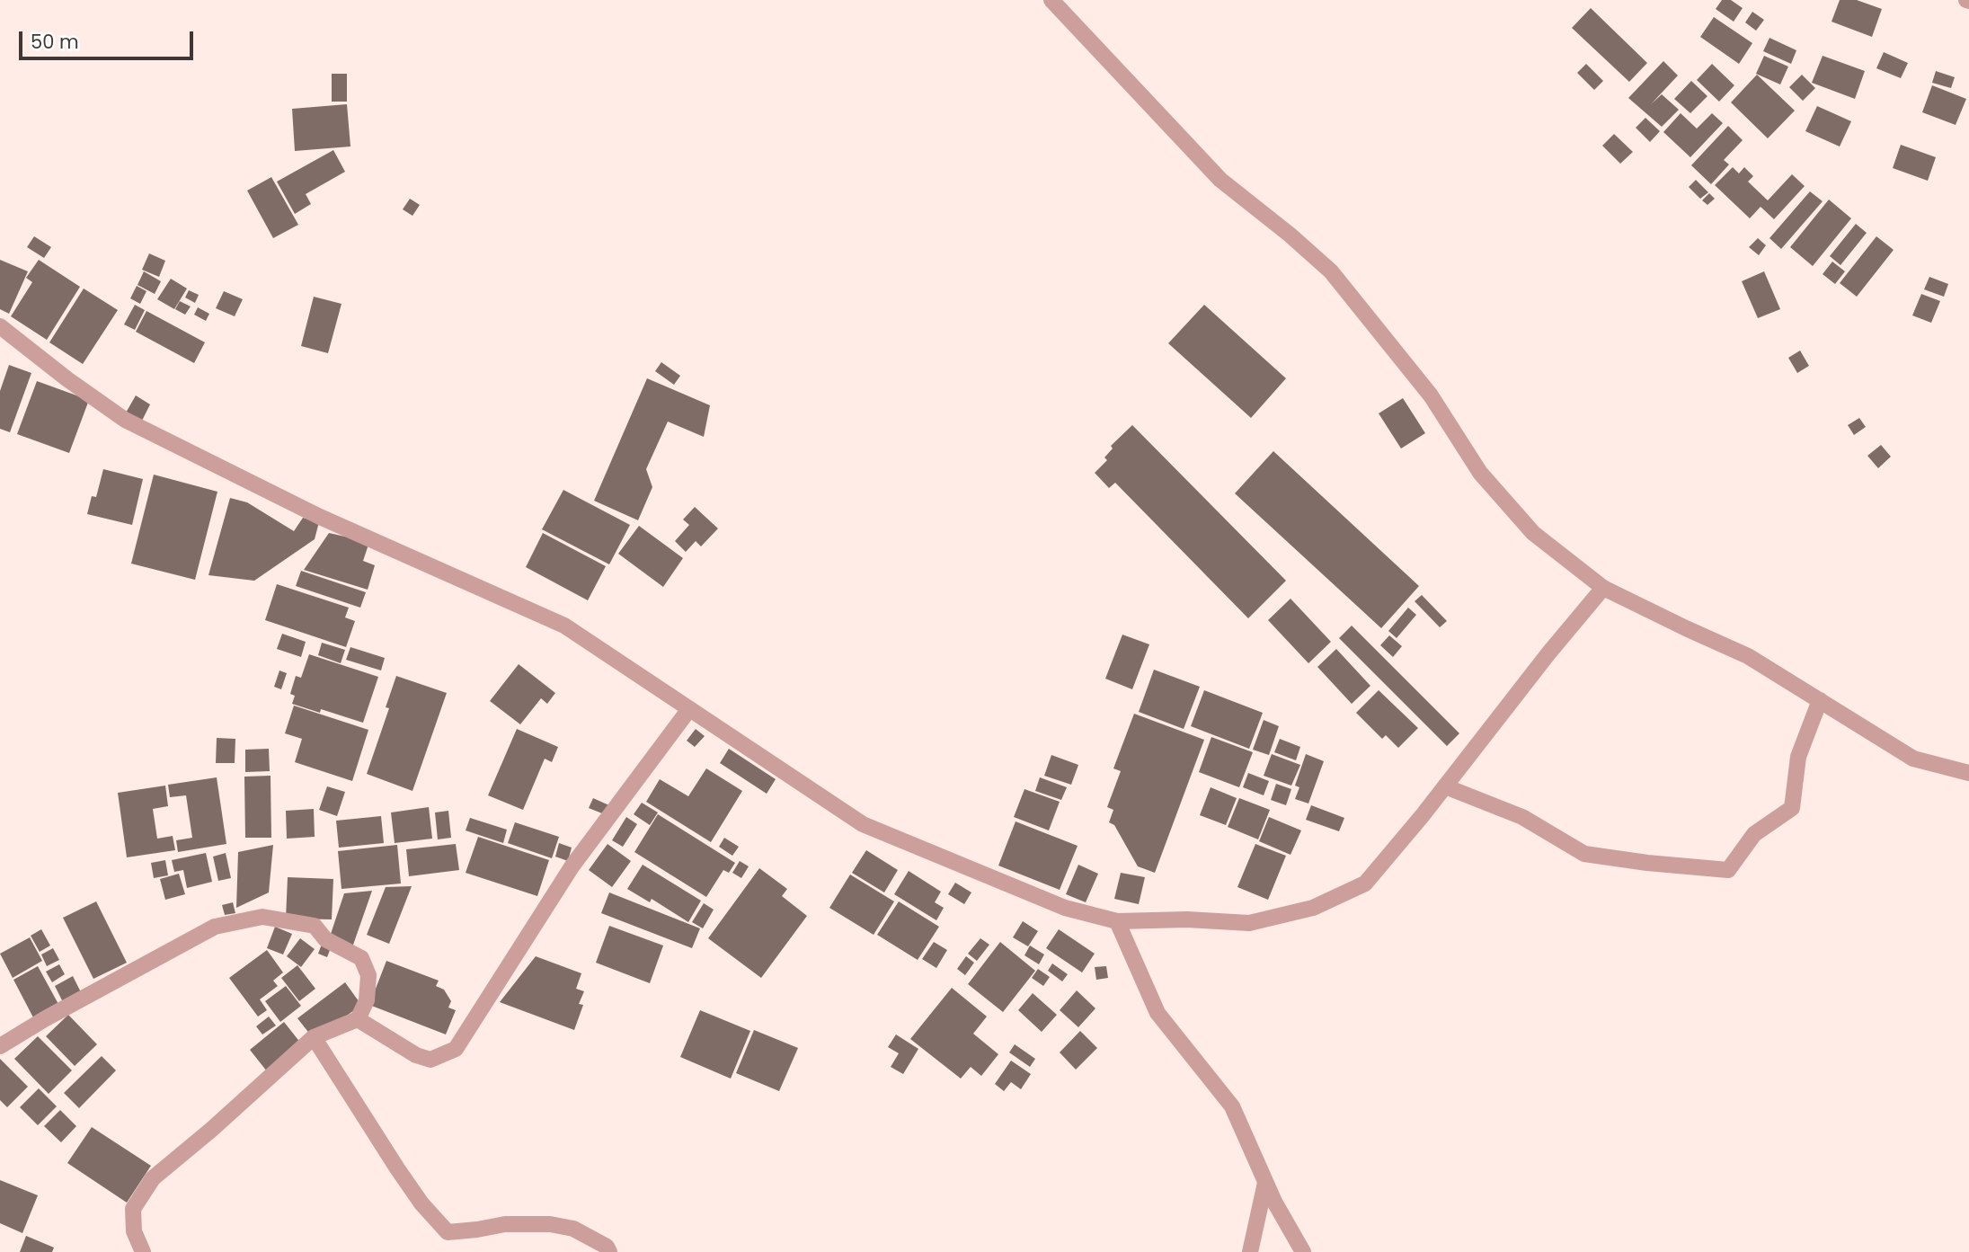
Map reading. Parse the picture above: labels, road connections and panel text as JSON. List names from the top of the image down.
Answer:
{
  "scale_bar": "50 m"
}
